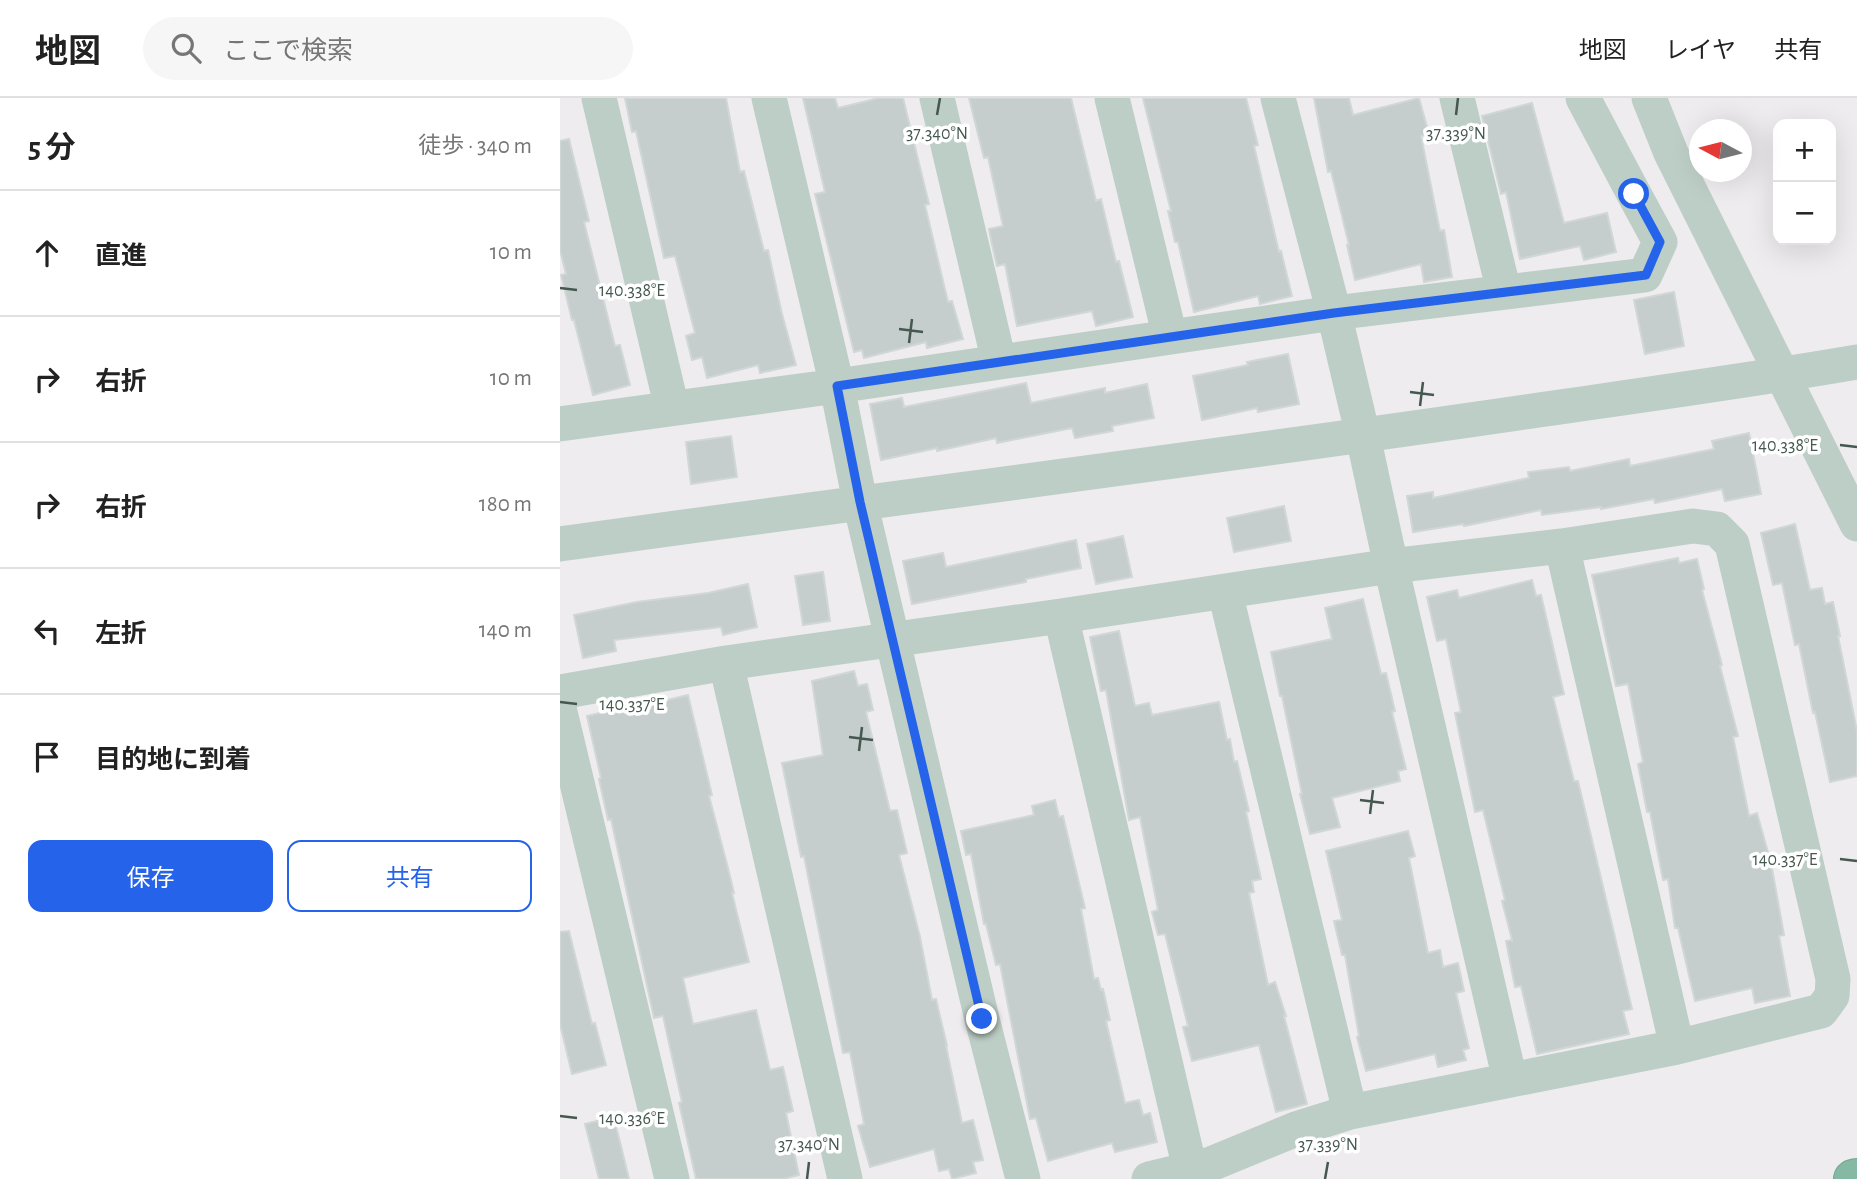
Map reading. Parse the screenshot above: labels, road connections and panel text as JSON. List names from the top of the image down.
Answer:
{
  "north": "left",
  "page": {
    "header": "地図",
    "search": "ここで検索",
    "nav": ["地図", "レイヤ", "共有"],
    "heading": ["5 分", "徒歩 · 340 m"],
    "map_buttons": ["+", "−"],
    "list": [
      ["直進", "10 m"],
      ["右折", "10 m"],
      ["右折", "180 m"],
      ["左折", "140 m"],
      "目的地に到着"
    ],
    "buttons": ["保存", "共有"]
  },
  "coordinates": [
    "37.340°N",
    "37.339°N",
    "140.338°E",
    "140.337°E",
    "140.336°E"
  ]
}
